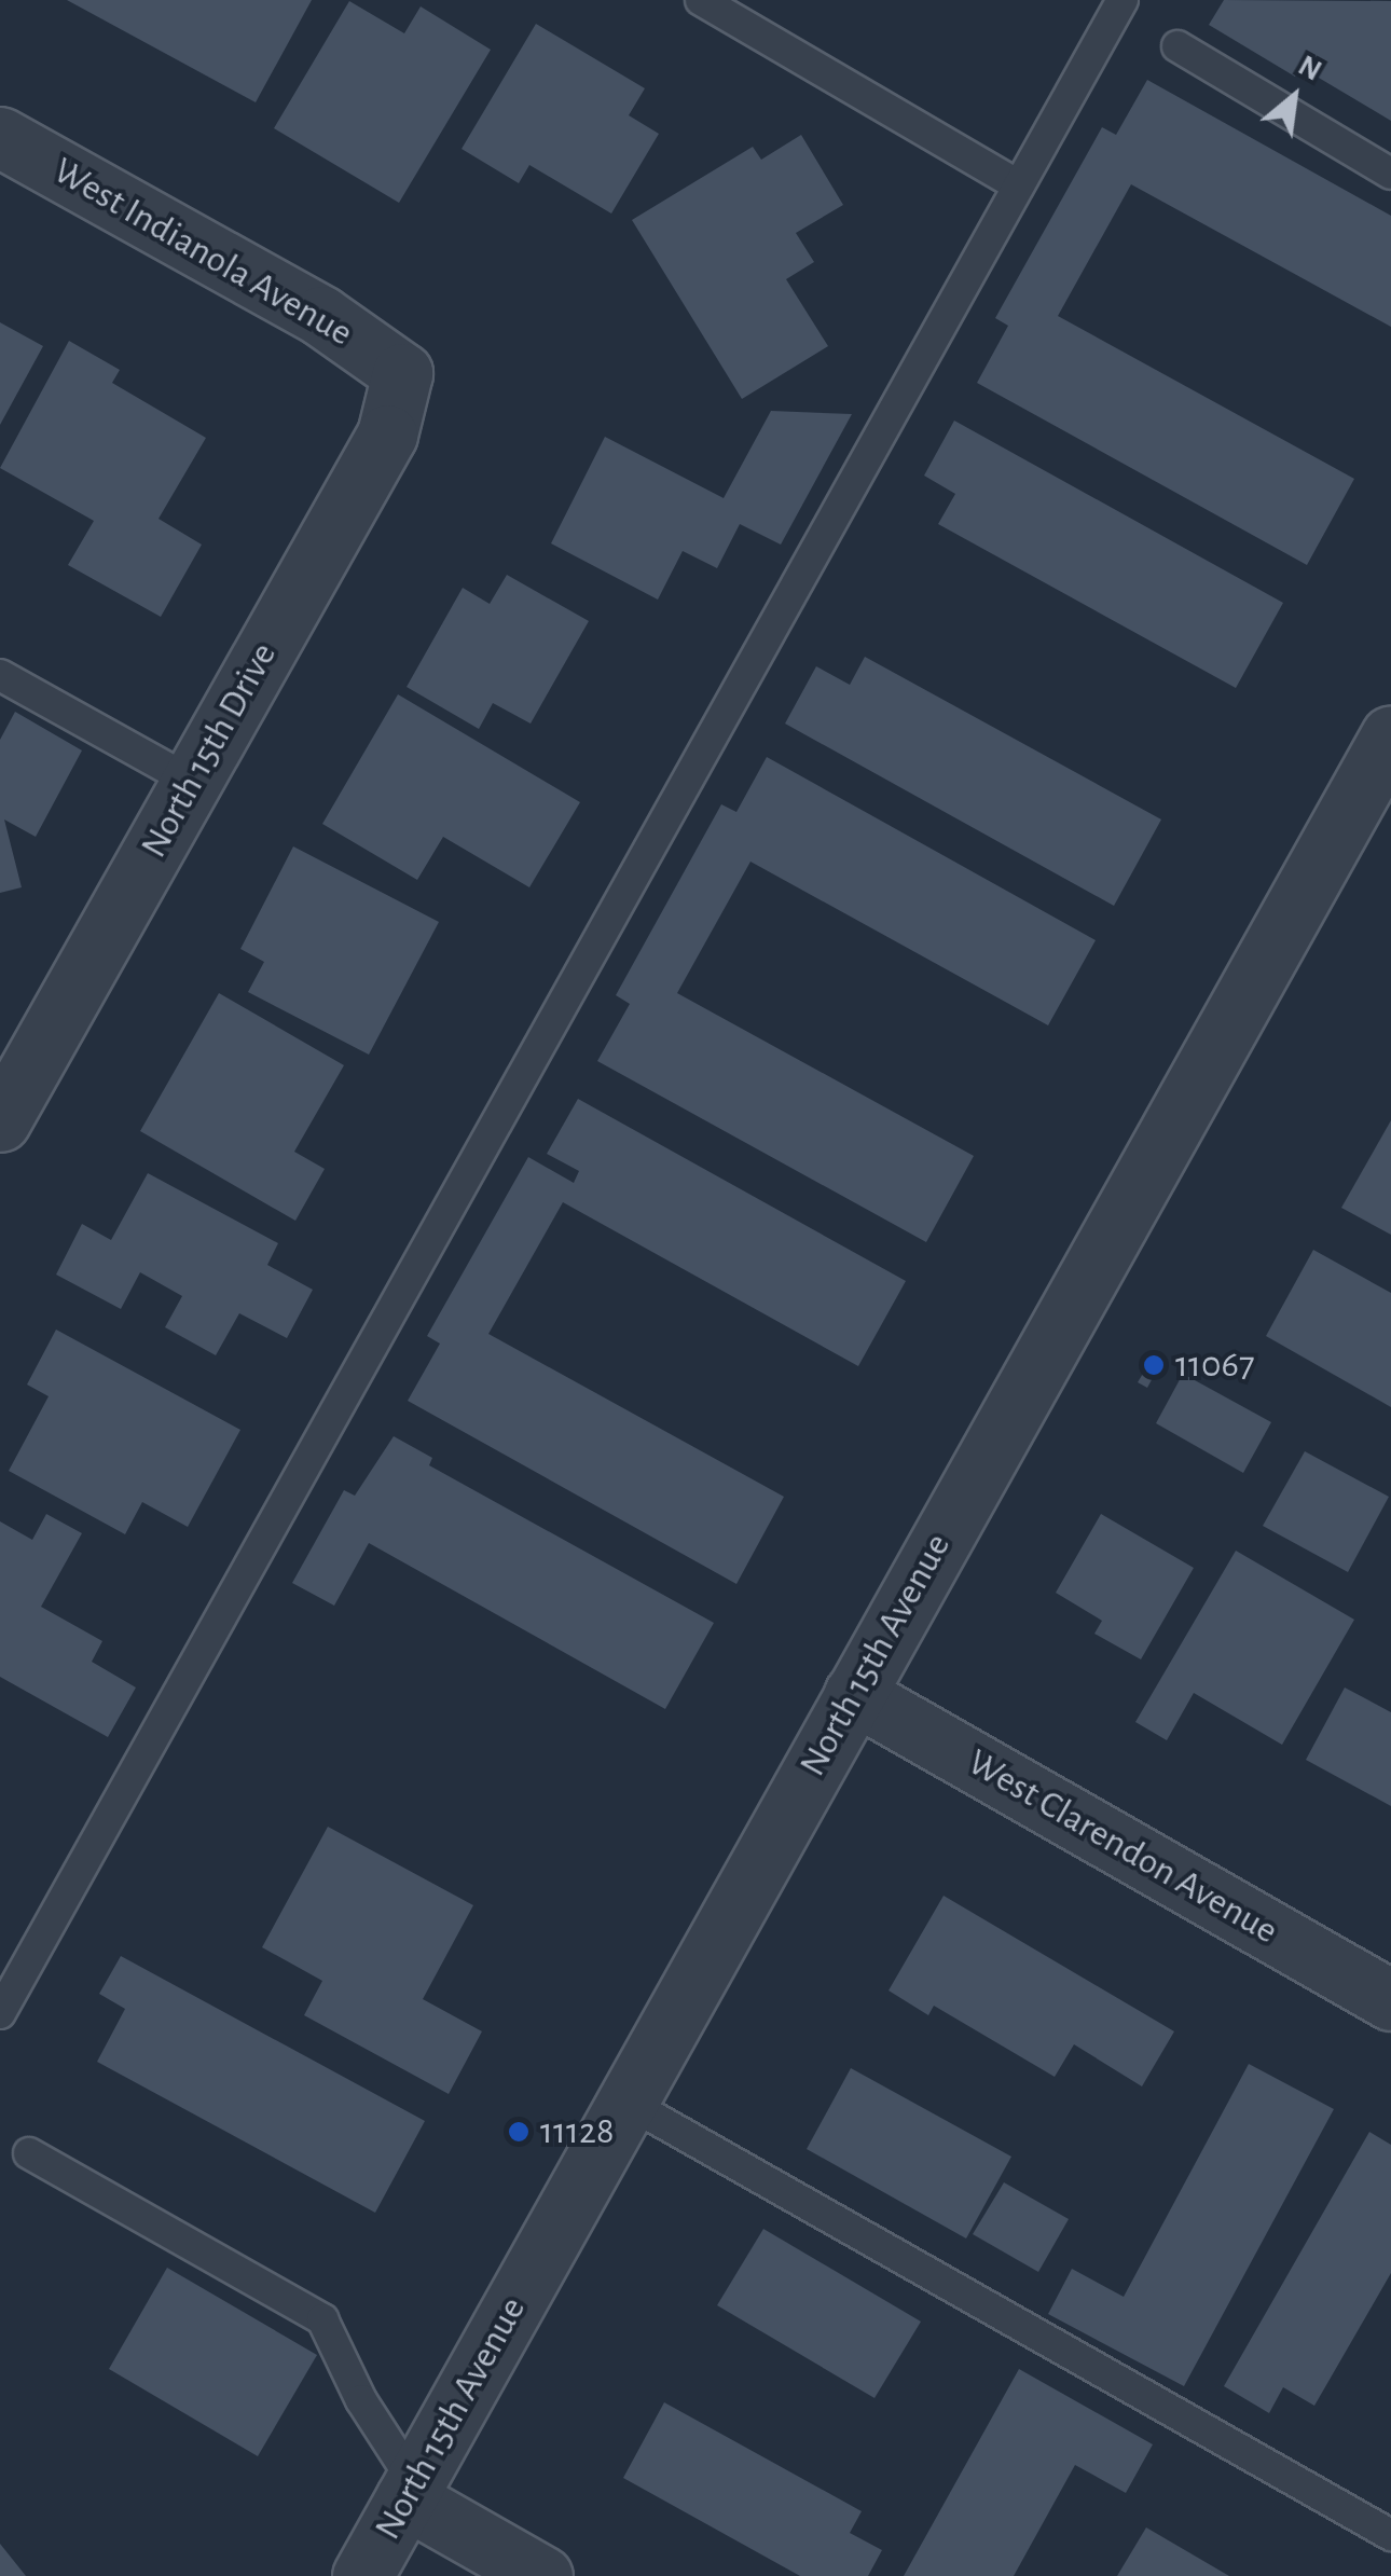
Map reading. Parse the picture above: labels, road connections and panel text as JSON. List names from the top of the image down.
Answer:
{
  "streets": {
    "street": [
      "West Indianola Avenue",
      "North 15th Drive",
      "North 15th Avenue",
      "West Clarendon Avenue"
    ]
  },
  "crossings": [
    ["West Indianola Avenue", "North 15th Drive"],
    ["North 15th Avenue", "West Clarendon Avenue"]
  ],
  "places": ["11067", "11128"],
  "north": "top right"
}
